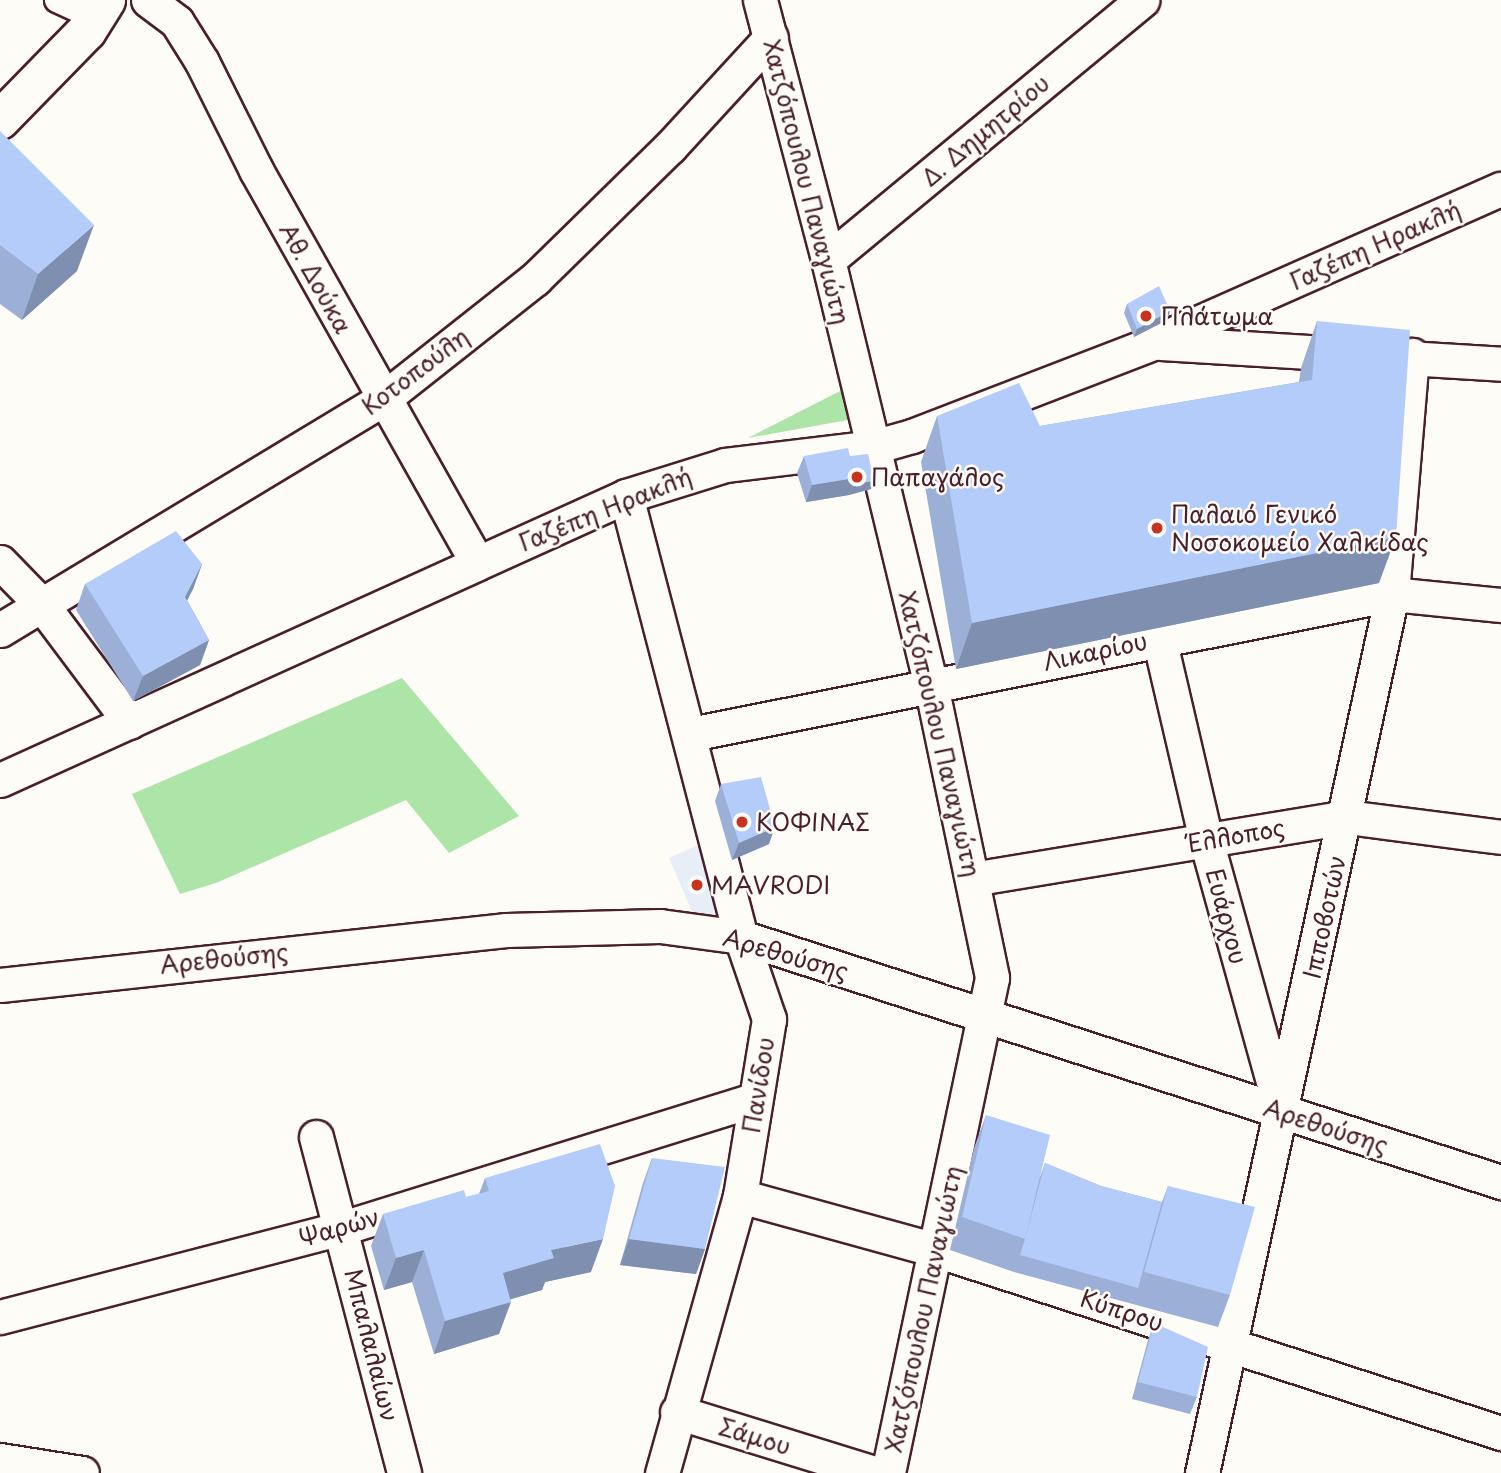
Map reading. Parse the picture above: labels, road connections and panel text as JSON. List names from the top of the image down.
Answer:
{
  "streets": {
    "street": [
      "Δ. Δημητρίου",
      "Χατζόπουλου Παναγιώτη",
      "Γαζέπη Ηρακλή",
      "Αθ. Δούκα",
      "Κοτοπούλη",
      "Λικαρίου",
      "Έλλοπος",
      "Ευάρχου",
      "Ιπποβοτών",
      "Αρεθούσης",
      "Πανίδου",
      "Ψαρών",
      "Κύπρου",
      "Μπαλαλαίων",
      "Σάμου"
    ]
  },
  "crossings": [
    ["Δ. Δημητρίου", "Χατζόπουλου Παναγιώτη"],
    ["Χατζόπουλου Παναγιώτη", "Γαζέπη Ηρακλή"],
    ["Χατζόπουλου Παναγιώτη", "Κοτοπούλη"],
    ["Χατζόπουλου Παναγιώτη", "Λικαρίου"],
    ["Χατζόπουλου Παναγιώτη", "Έλλοπος"],
    ["Χατζόπουλου Παναγιώτη", "Αρεθούσης"],
    ["Χατζόπουλου Παναγιώτη", "Κύπρου"],
    ["Γαζέπη Ηρακλή", "Αθ. Δούκα"],
    ["Γαζέπη Ηρακλή", "Πανίδου"],
    ["Αθ. Δούκα", "Κοτοπούλη"],
    ["Λικαρίου", "Ευάρχου"],
    ["Λικαρίου", "Ιπποβοτών"],
    ["Λικαρίου", "Πανίδου"],
    ["Έλλοπος", "Ευάρχου"],
    ["Έλλοπος", "Ιπποβοτών"],
    ["Ευάρχου", "Ιπποβοτών"],
    ["Ευάρχου", "Αρεθούσης"],
    ["Ιπποβοτών", "Αρεθούσης"],
    ["Ιπποβοτών", "Κύπρου"],
    ["Αρεθούσης", "Πανίδου"],
    ["Πανίδου", "Ψαρών"],
    ["Πανίδου", "Κύπρου"],
    ["Πανίδου", "Σάμου"],
    ["Ψαρών", "Μπαλαλαίων"]
  ],
  "places": [
    "Πλάτωμα",
    "Παπαγάλος",
    "Παλαιό Γενικό Νοσοκομείο Χαλκίδας",
    "ΚΟΦΙΝΑΣ",
    "MAVRODI"
  ]
}
